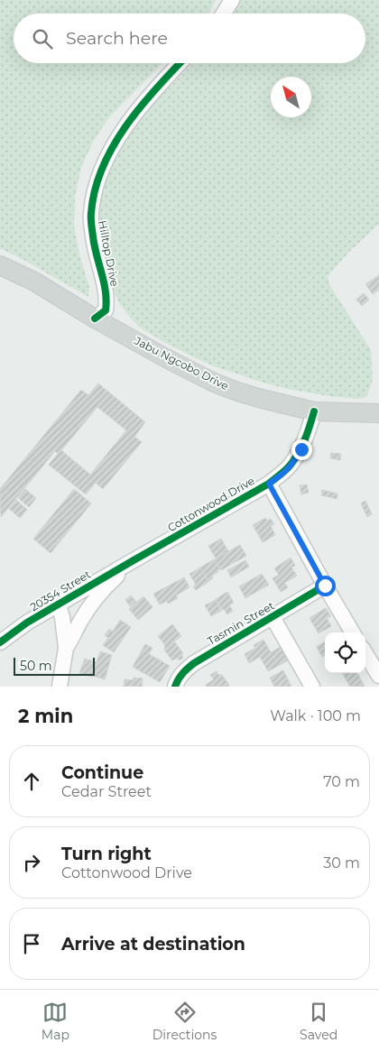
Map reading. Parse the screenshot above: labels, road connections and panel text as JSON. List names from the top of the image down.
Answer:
{
  "streets": {
    "main road": ["Jabu Ngcobo Drive"],
    "street": [
      "Hilltop Drive",
      "Cottonwood Drive",
      "20354 Street",
      "Tasmin Street"
    ]
  },
  "crossings": [
    ["Hilltop Drive", "Jabu Ngcobo Drive"],
    ["Jabu Ngcobo Drive", "Cottonwood Drive"],
    ["Cottonwood Drive", "20354 Street"]
  ],
  "scale_bar": "50 m",
  "north": "top left",
  "page": {
    "search": "Search here",
    "scale": "50 m",
    "heading": ["2 min", "Walk · 100 m"],
    "list": [
      ["Continue", "Cedar Street", "70 m"],
      ["Turn right", "Cottonwood Drive", "30 m"],
      "Arrive at destination"
    ],
    "nav": ["Map", "Directions", "Saved"]
  }
}
